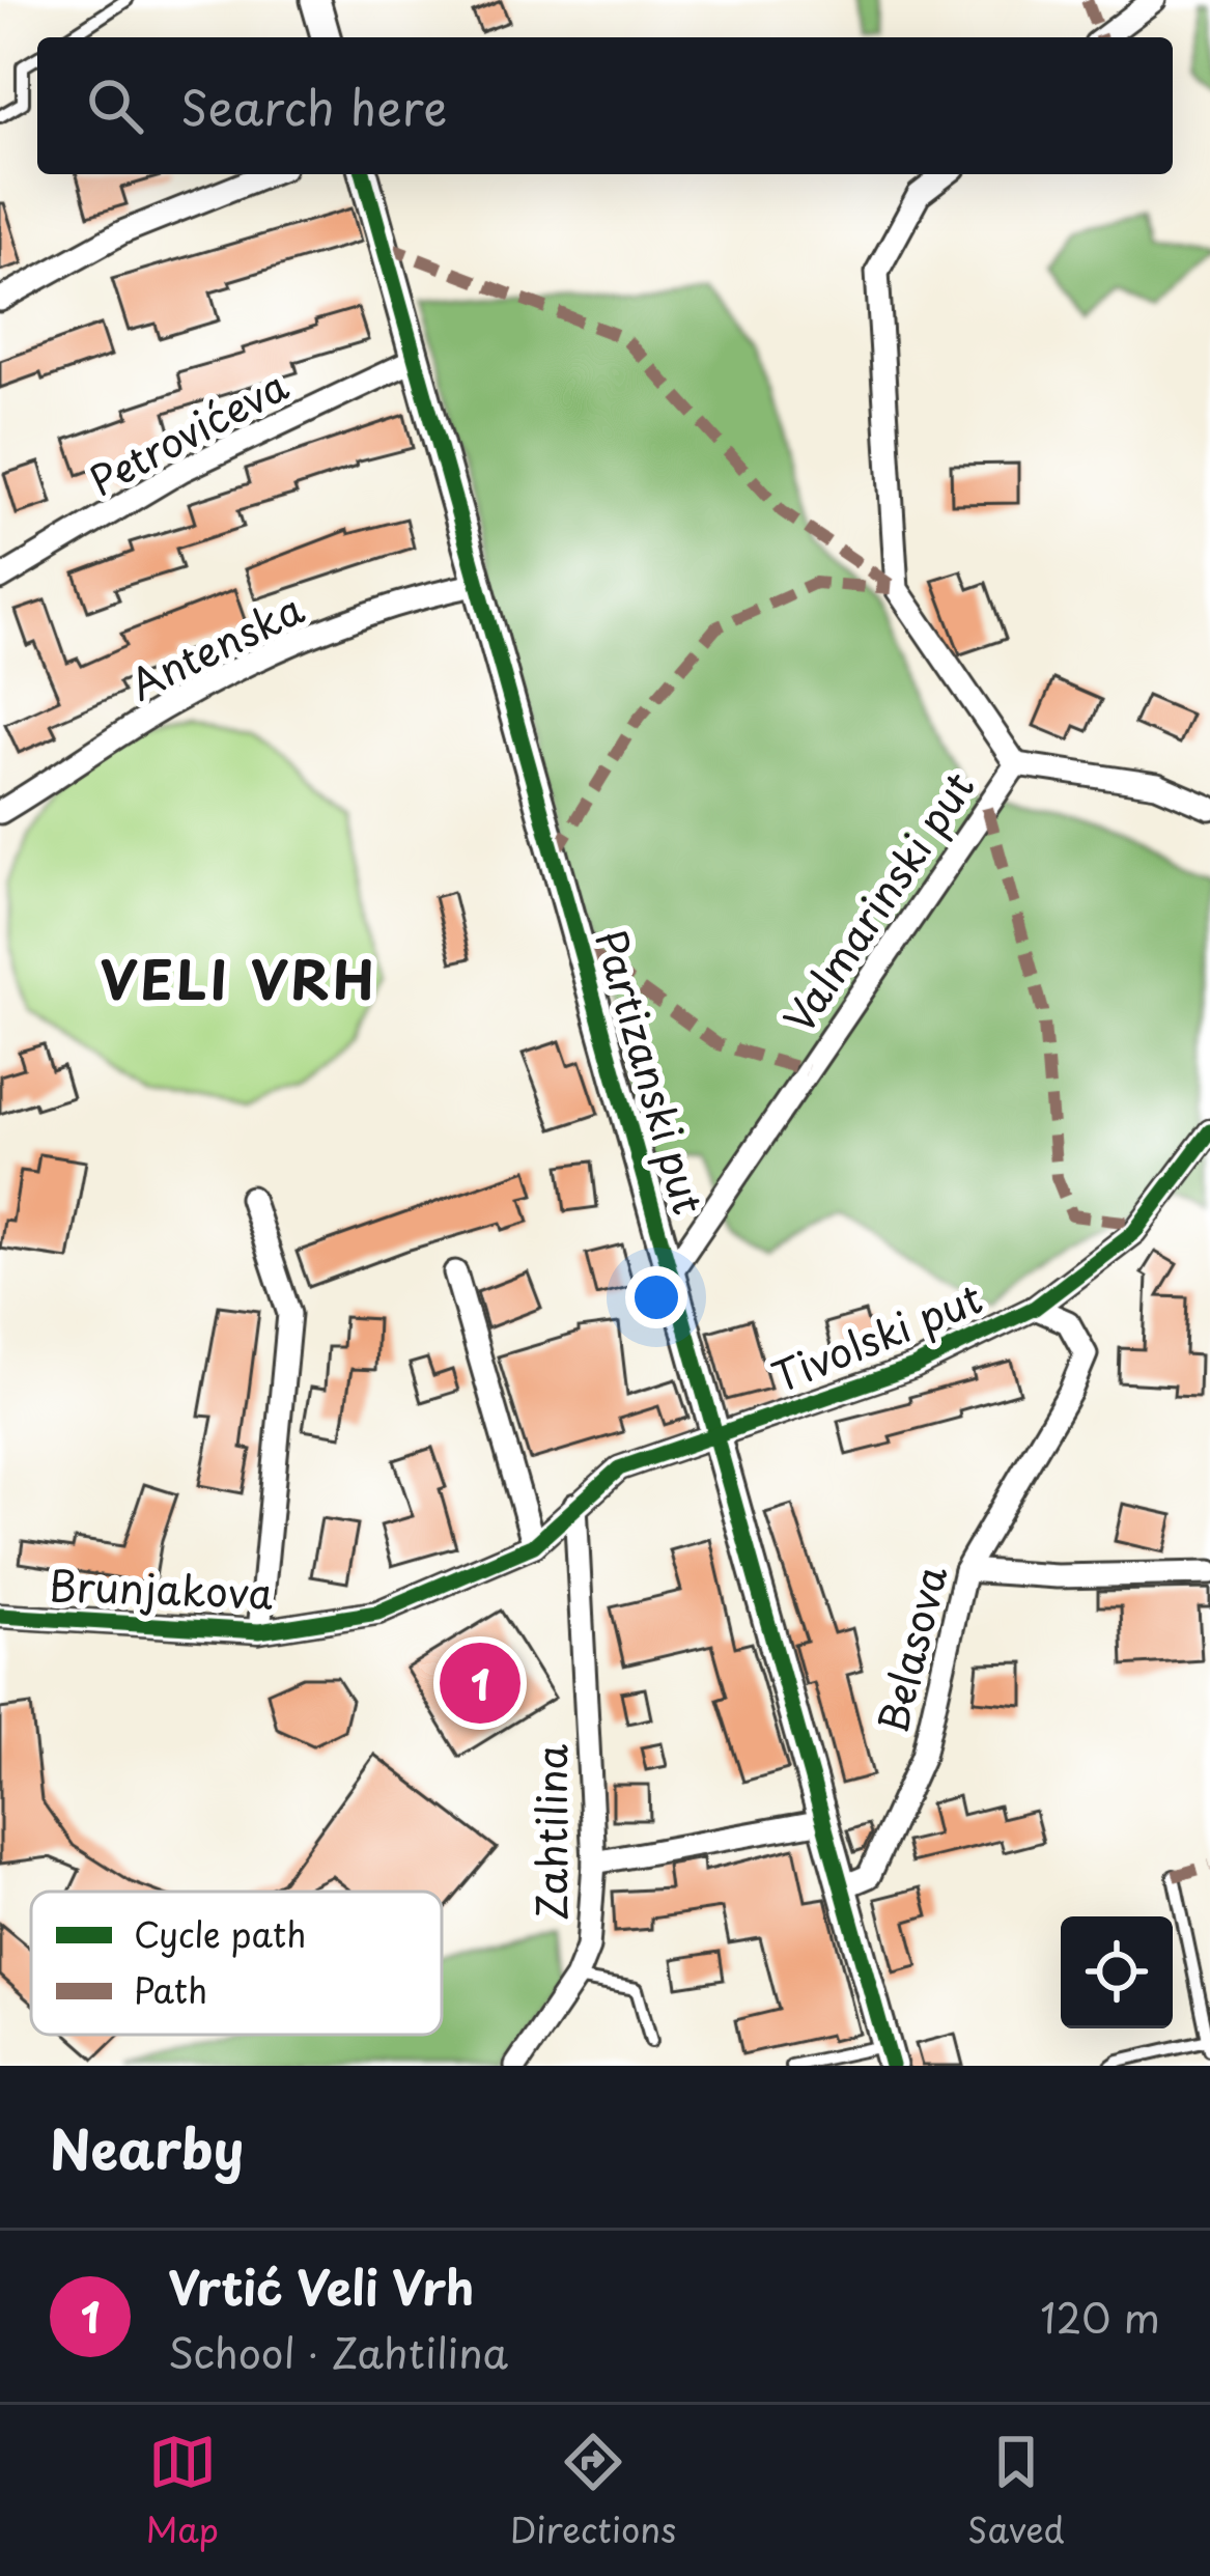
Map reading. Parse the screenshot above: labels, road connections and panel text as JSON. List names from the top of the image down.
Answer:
{
  "streets": {
    "street": [
      "Petrovićeva",
      "Antenska",
      "Valmarinski put",
      "Partizanski put",
      "Tivolski put",
      "Brunjakova",
      "Belasova",
      "Zahtilina"
    ]
  },
  "crossings": [
    ["Petrovićeva", "Partizanski put"],
    ["Antenska", "Partizanski put"],
    ["Valmarinski put", "Partizanski put"],
    ["Partizanski put", "Tivolski put"],
    ["Partizanski put", "Brunjakova"],
    ["Partizanski put", "Belasova"],
    ["Tivolski put", "Brunjakova"],
    ["Tivolski put", "Belasova"],
    ["Brunjakova", "Zahtilina"]
  ],
  "districts": ["VELI VRH"],
  "legend": ["Cycle path", "Path"],
  "page": {
    "search": "Search here",
    "pins": "1",
    "heading": "Nearby",
    "list": [
      {
        "mark": "1",
        "name": "Vrtić Veli Vrh",
        "note": "School · Zahtilina",
        "value": "120 m"
      }
    ],
    "nav": ["Map", "Directions", "Saved"]
  }
}
